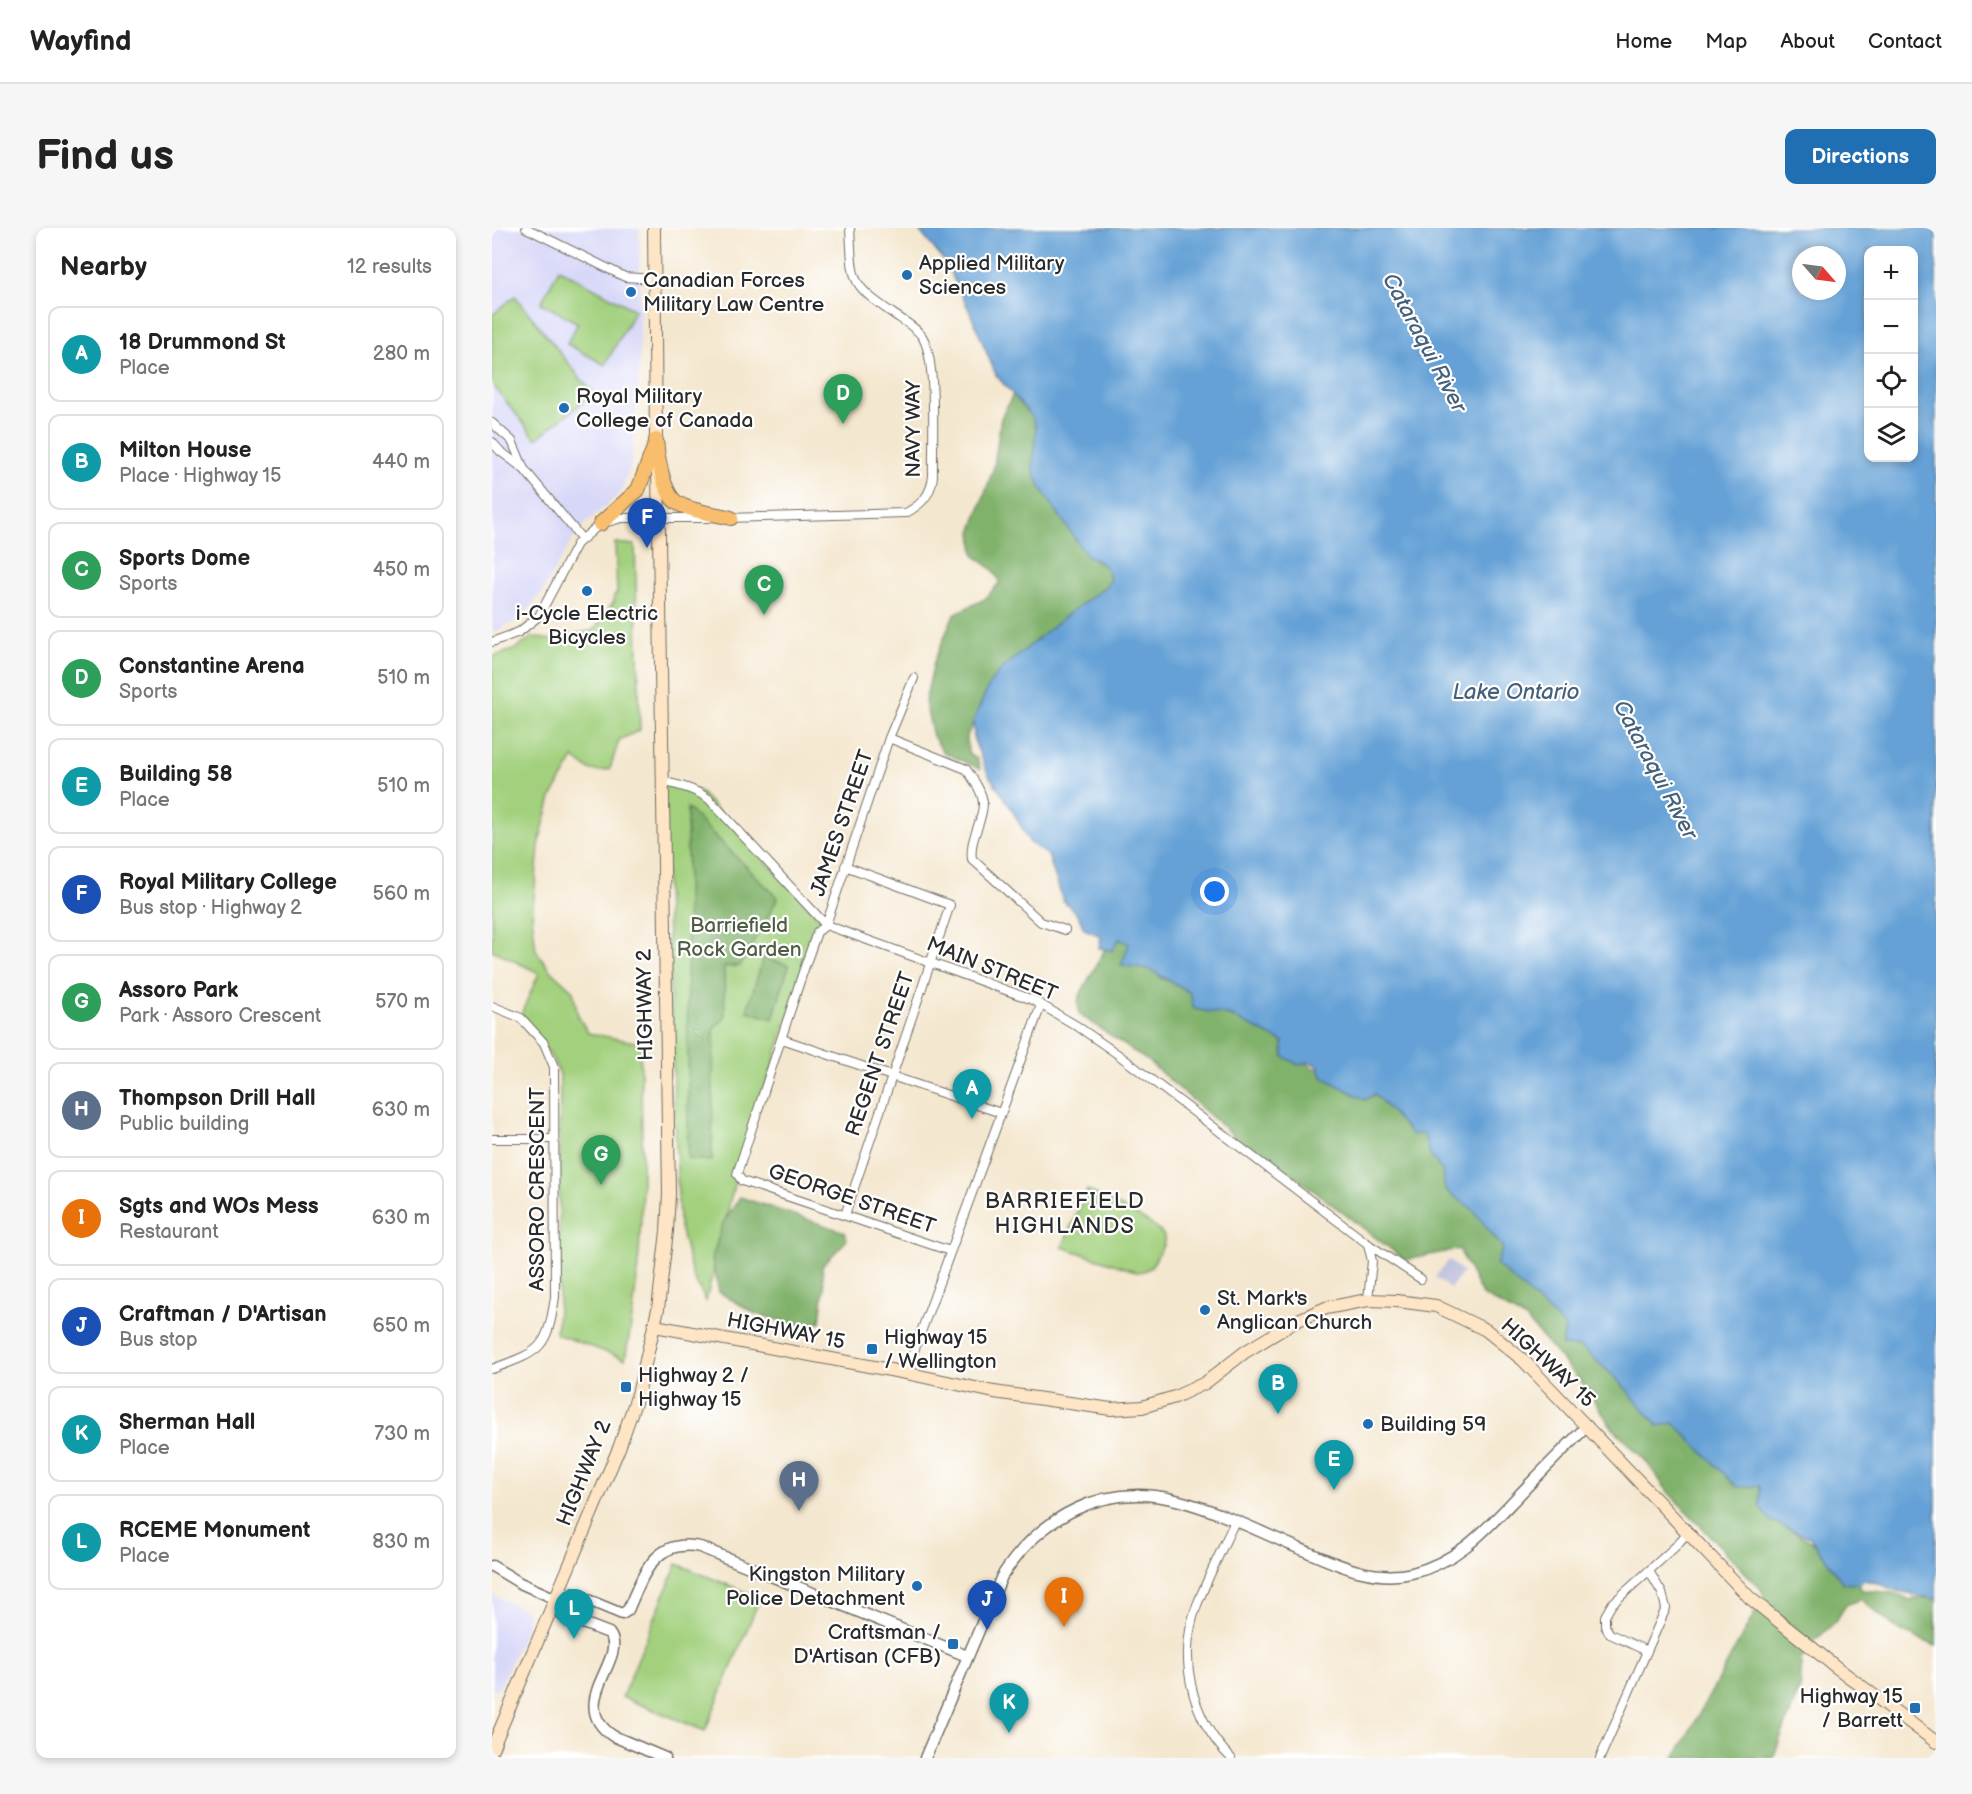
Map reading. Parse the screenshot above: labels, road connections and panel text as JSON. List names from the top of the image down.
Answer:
{
  "streets": {
    "main road": ["HIGHWAY 2", "HIGHWAY 15"],
    "street": [
      "NAVY WAY",
      "JAMES STREET",
      "MAIN STREET",
      "REGENT STREET",
      "ASSORO CRESCENT",
      "GEORGE STREET"
    ]
  },
  "crossings": [
    ["NAVY WAY", "HIGHWAY 2"],
    ["JAMES STREET", "MAIN STREET"],
    ["JAMES STREET", "REGENT STREET"],
    ["JAMES STREET", "GEORGE STREET"],
    ["MAIN STREET", "HIGHWAY 2"],
    ["MAIN STREET", "REGENT STREET"],
    ["HIGHWAY 2", "HIGHWAY 15"],
    ["REGENT STREET", "GEORGE STREET"]
  ],
  "districts": ["BARRIEFIELD HIGHLANDS"],
  "water": ["Cataraqui River", "Lake Ontario"],
  "parks": ["Barriefield Rock Garden"],
  "places": {
    "other": [
      "Applied Military Sciences",
      "Canadian Forces Military Law Centre",
      "Royal Military College of Canada",
      "i-Cycle Electric Bicycles",
      "St. Mark's Anglican Church",
      "Building 59",
      "Kingston Military Police Detachment"
    ],
    "transit": [
      "Highway 15 / Wellington",
      "Highway 2 / Highway 15",
      "Craftsman / D'Artisan (CFB)",
      "Highway 15 / Barrett"
    ]
  },
  "north": "bottom right",
  "page": {
    "header": "Wayfind",
    "nav": [
      "Home",
      "Map",
      "About",
      "Contact"
    ],
    "buttons": "Directions",
    "title": "Find us",
    "heading": ["Nearby", "12 results"],
    "map_buttons": ["+", "−"],
    "list": [
      {
        "mark": "A",
        "name": "18 Drummond St",
        "note": "Place",
        "value": "280 m"
      },
      {
        "mark": "B",
        "name": "Milton House",
        "note": "Place · Highway 15",
        "value": "440 m"
      },
      {
        "mark": "C",
        "name": "Sports Dome",
        "note": "Sports",
        "value": "450 m"
      },
      {
        "mark": "D",
        "name": "Constantine Arena",
        "note": "Sports",
        "value": "510 m"
      },
      {
        "mark": "E",
        "name": "Building 58",
        "note": "Place",
        "value": "510 m"
      },
      {
        "mark": "F",
        "name": "Royal Military College",
        "note": "Bus stop · Highway 2",
        "value": "560 m"
      },
      {
        "mark": "G",
        "name": "Assoro Park",
        "note": "Park · Assoro Crescent",
        "value": "570 m"
      },
      {
        "mark": "H",
        "name": "Thompson Drill Hall",
        "note": "Public building",
        "value": "630 m"
      },
      {
        "mark": "I",
        "name": "Sgts and WOs Mess",
        "note": "Restaurant",
        "value": "630 m"
      },
      {
        "mark": "J",
        "name": "Craftman / D'Artisan",
        "note": "Bus stop",
        "value": "650 m"
      },
      {
        "mark": "K",
        "name": "Sherman Hall",
        "note": "Place",
        "value": "730 m"
      },
      {
        "mark": "L",
        "name": "RCEME Monument",
        "note": "Place",
        "value": "830 m"
      }
    ],
    "pins": [
      "D",
      "F",
      "C",
      "A",
      "G",
      "B",
      "E",
      "H",
      "I",
      "J",
      "L",
      "K"
    ]
  }
}
